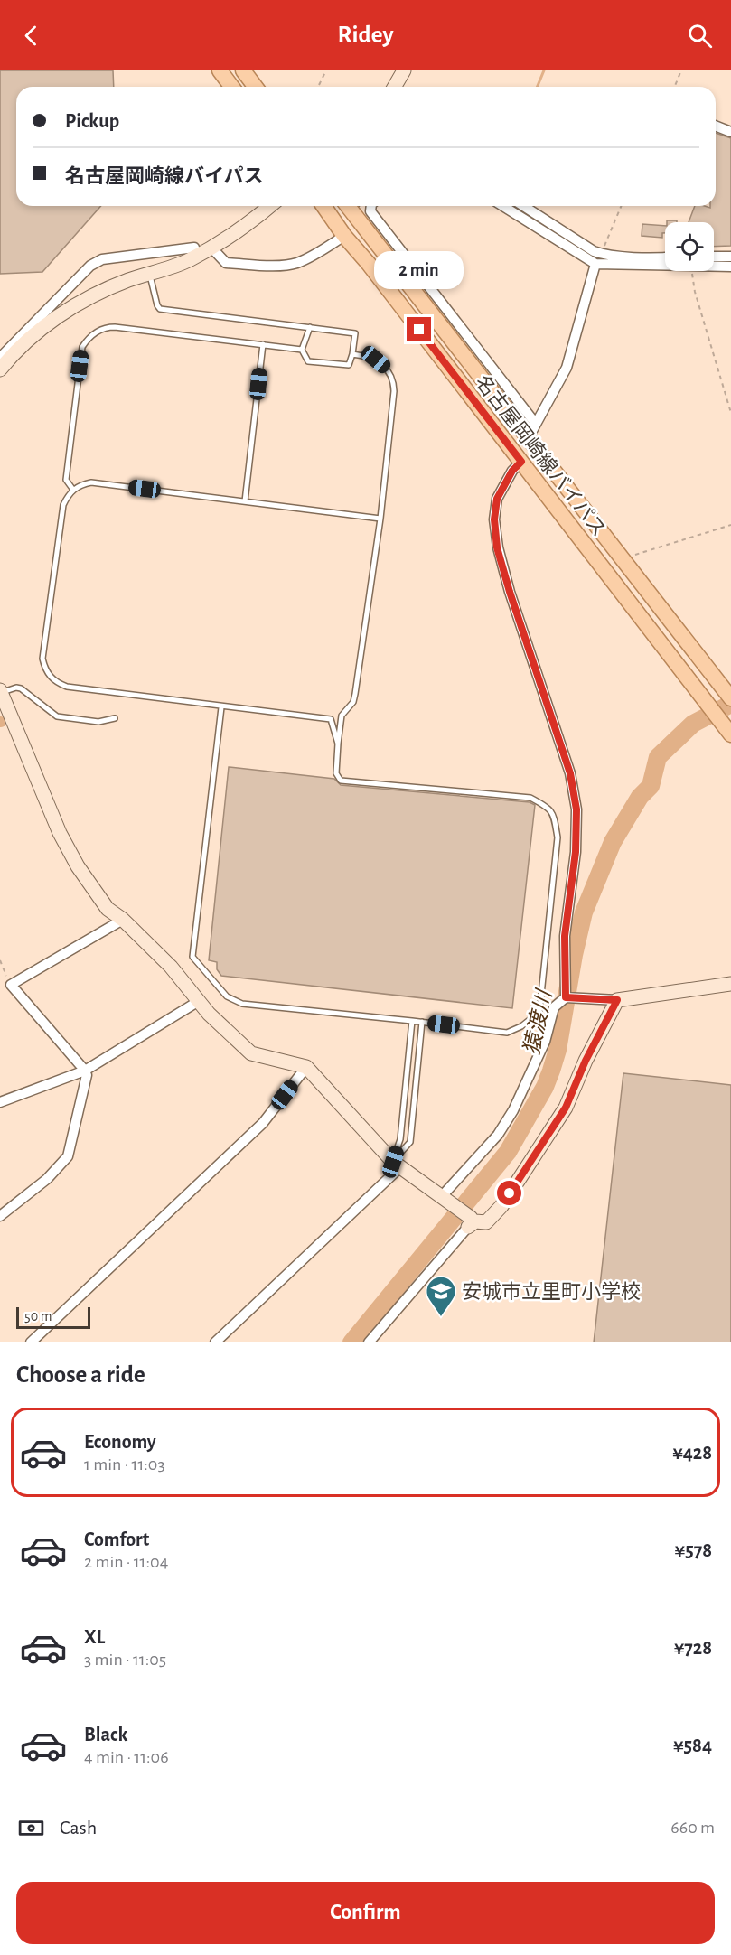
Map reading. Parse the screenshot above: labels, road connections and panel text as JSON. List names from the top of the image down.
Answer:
{
  "streets": {
    "main road": ["名古屋岡崎線バイパス"]
  },
  "water": ["猿渡川"],
  "places": {
    "school or university": ["安城市立里町小学校"]
  },
  "scale_bar": "50 m",
  "page": {
    "header": "Ridey",
    "banner": ["Pickup", "名古屋岡崎線バイパス"],
    "bubble": "2 min",
    "scale": "50 m",
    "heading": "Choose a ride",
    "list": [
      {
        "name": "Economy",
        "note": "1 min · 11:03",
        "value": "¥428"
      },
      {
        "name": "Comfort",
        "note": "2 min · 11:04",
        "value": "¥578"
      },
      {
        "name": "XL",
        "note": "3 min · 11:05",
        "value": "¥728"
      },
      {
        "name": "Black",
        "note": "4 min · 11:06",
        "value": "¥584"
      }
    ],
    "pay": ["Cash", "660 m"],
    "buttons": "Confirm"
  }
}
